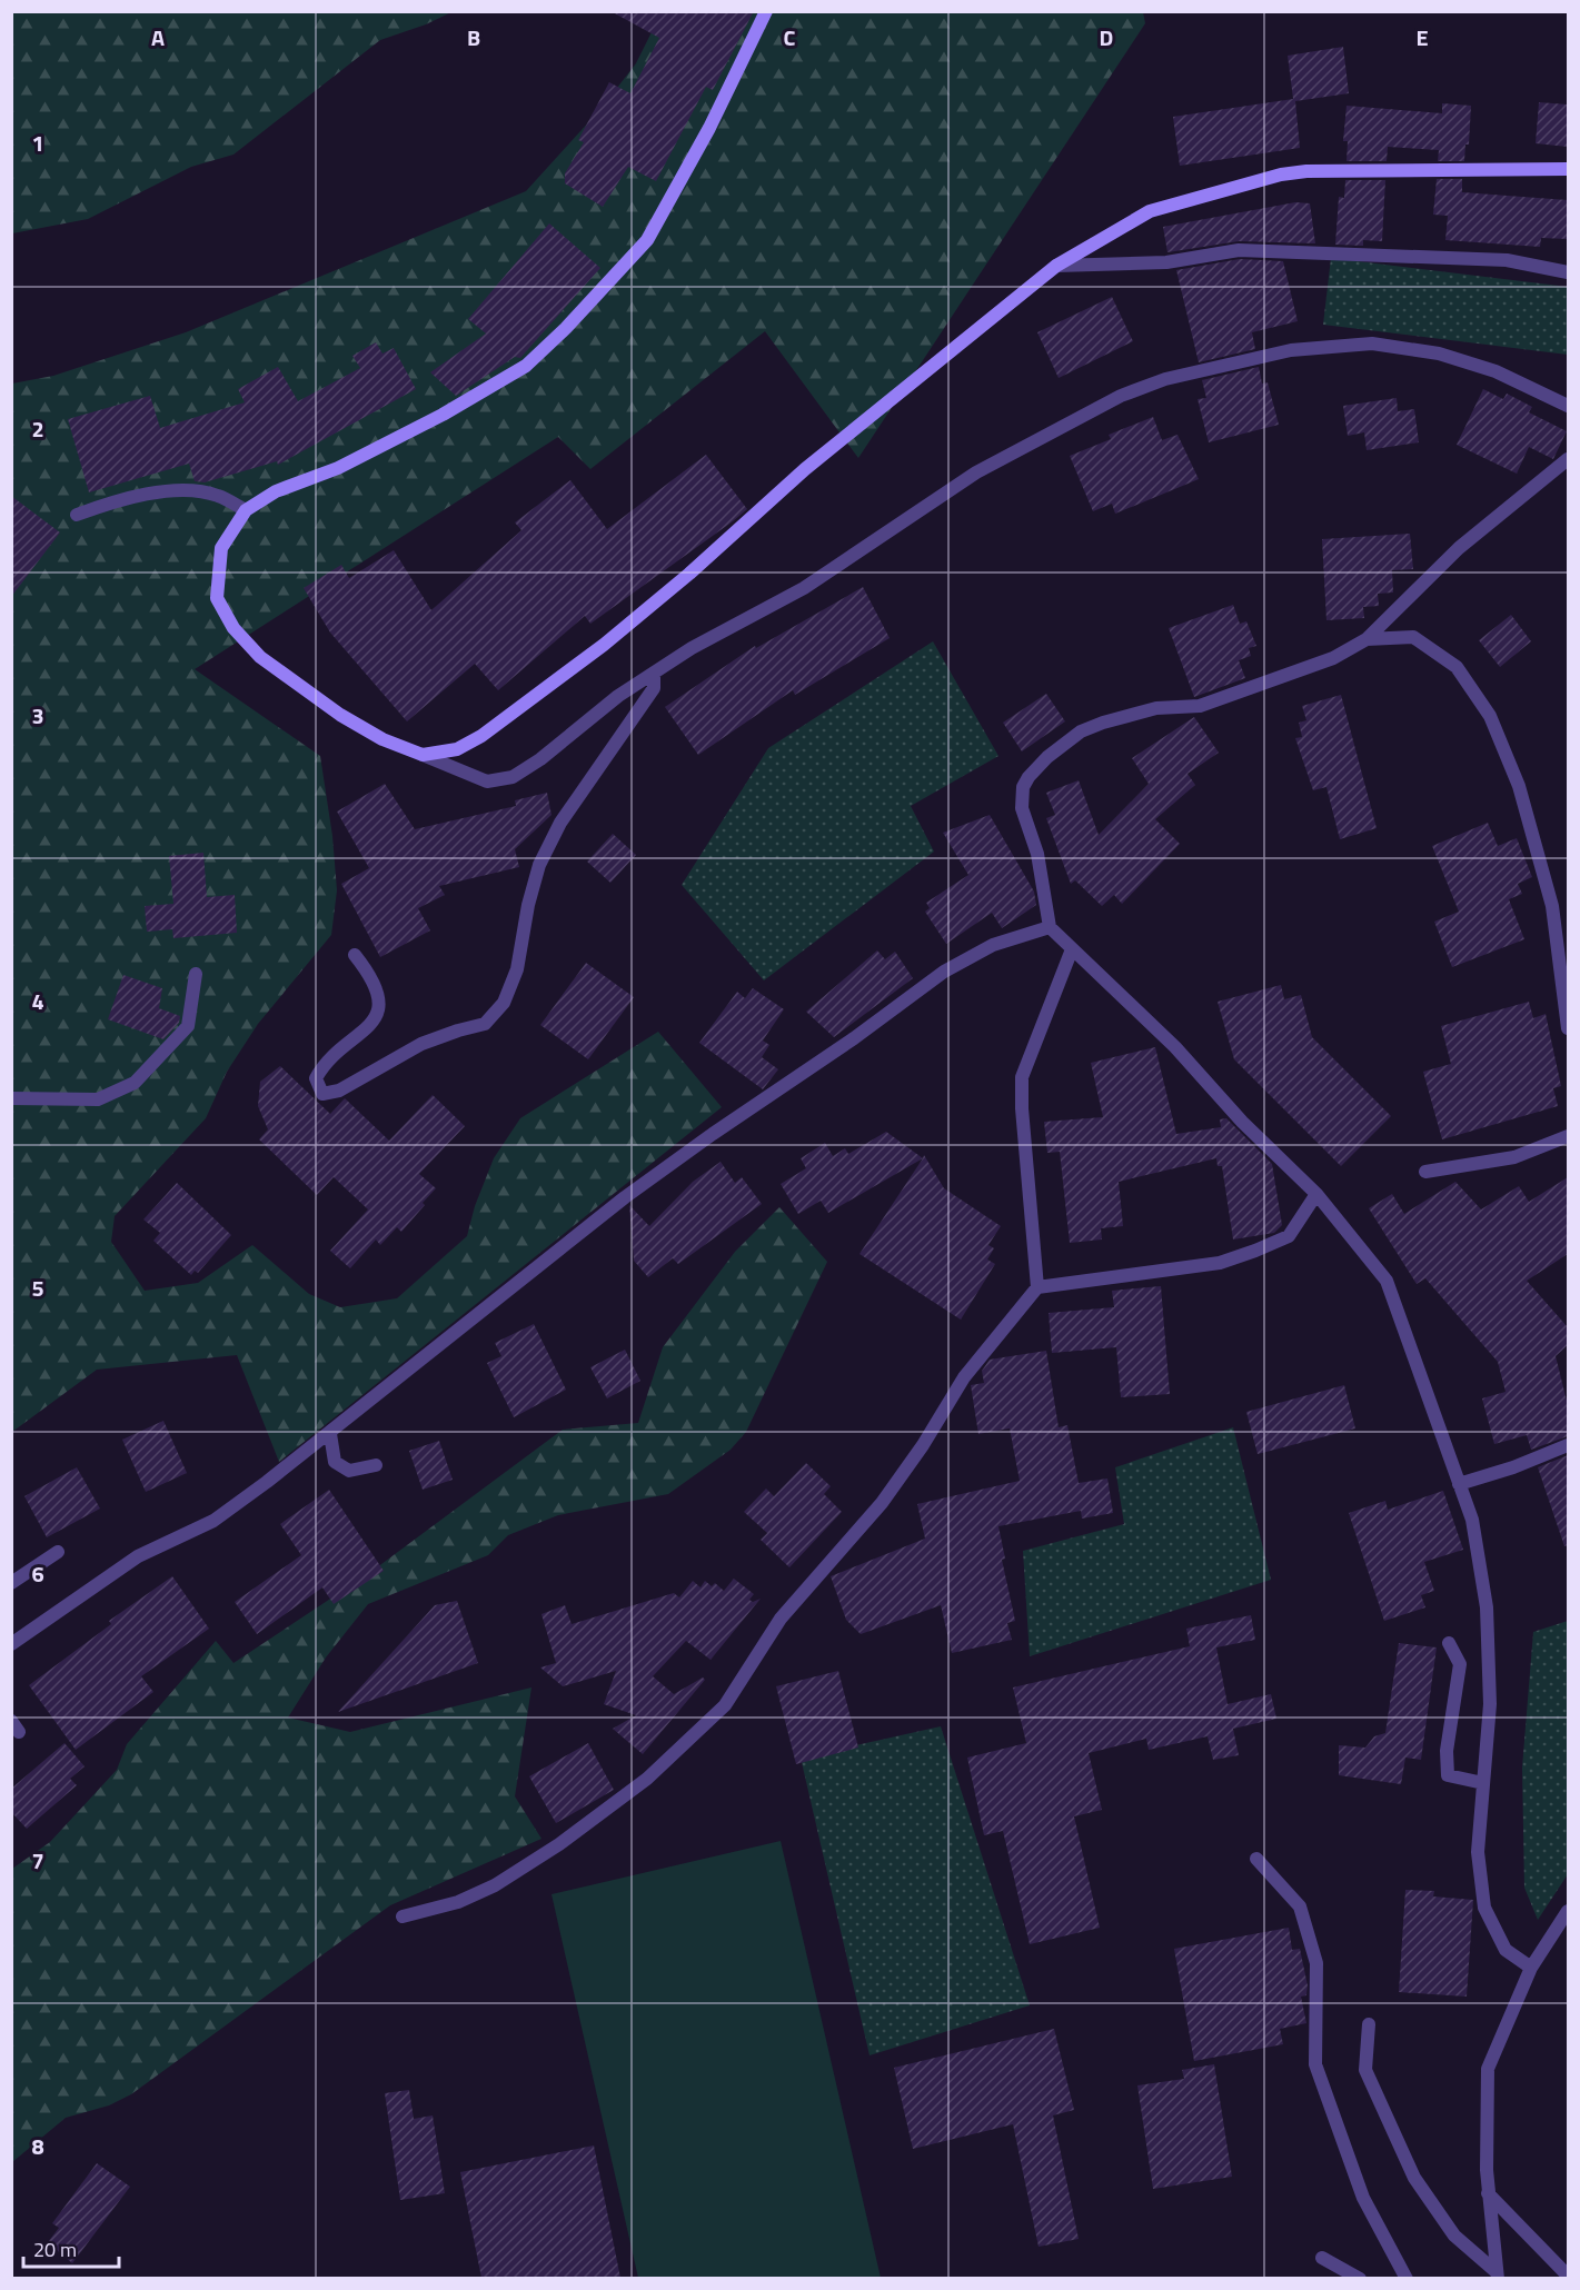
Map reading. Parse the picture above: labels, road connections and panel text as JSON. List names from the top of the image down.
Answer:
{
  "scale_bar": "20 m",
  "grid": {
    "columns": [
      "A",
      "B",
      "C",
      "D",
      "E"
    ],
    "rows": [
      "1",
      "2",
      "3",
      "4",
      "5",
      "6",
      "7",
      "8"
    ]
  }
}
